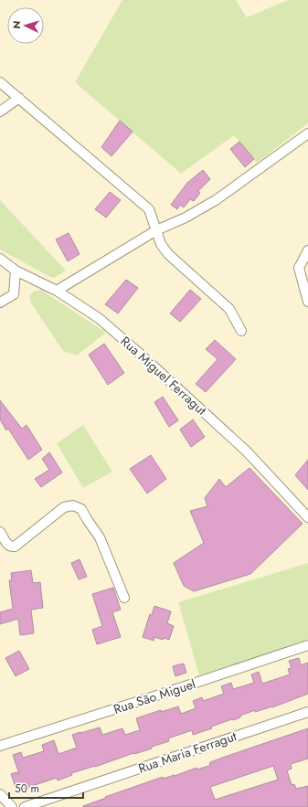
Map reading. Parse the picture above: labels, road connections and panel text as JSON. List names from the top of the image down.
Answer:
{
  "streets": {
    "street": ["Rua Miguel Ferragut", "Rua São Miguel", "Rua Maria Ferragut"]
  },
  "scale_bar": "50 m",
  "north": "left"
}
